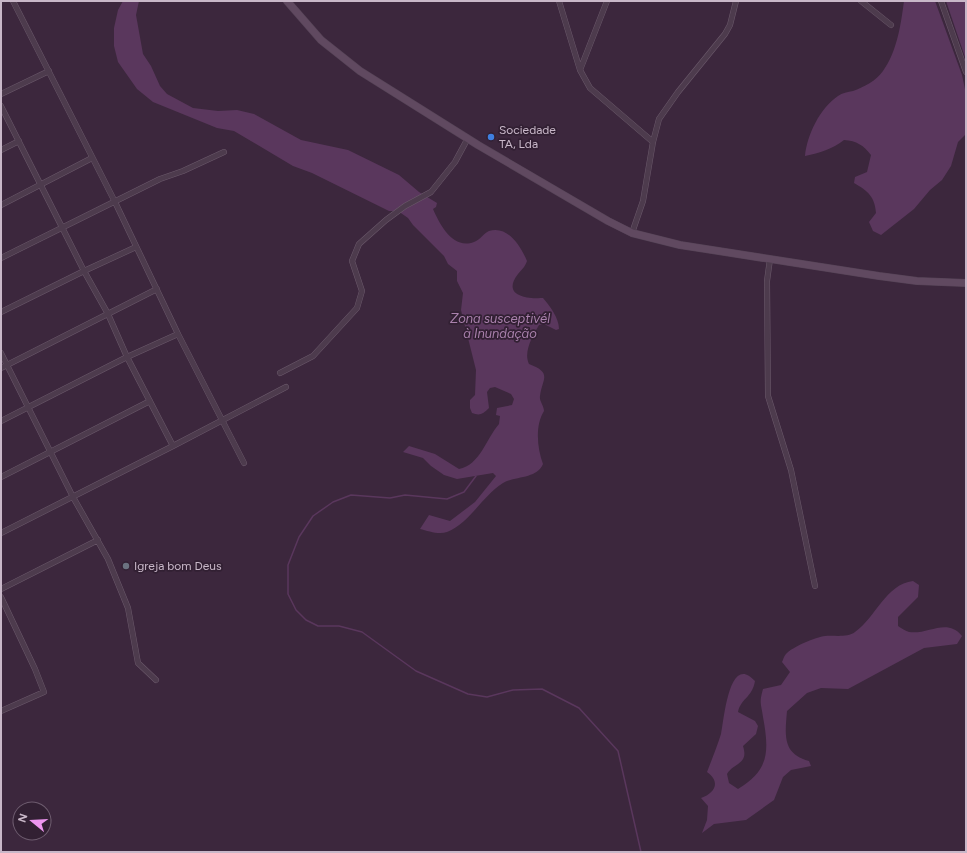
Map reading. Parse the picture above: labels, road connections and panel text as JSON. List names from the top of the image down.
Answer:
{
  "water": ["Zona susceptivél à Inundação"],
  "places": ["Sociedade TA, Lda", "Igreja bom Deus"],
  "north": "left"
}
